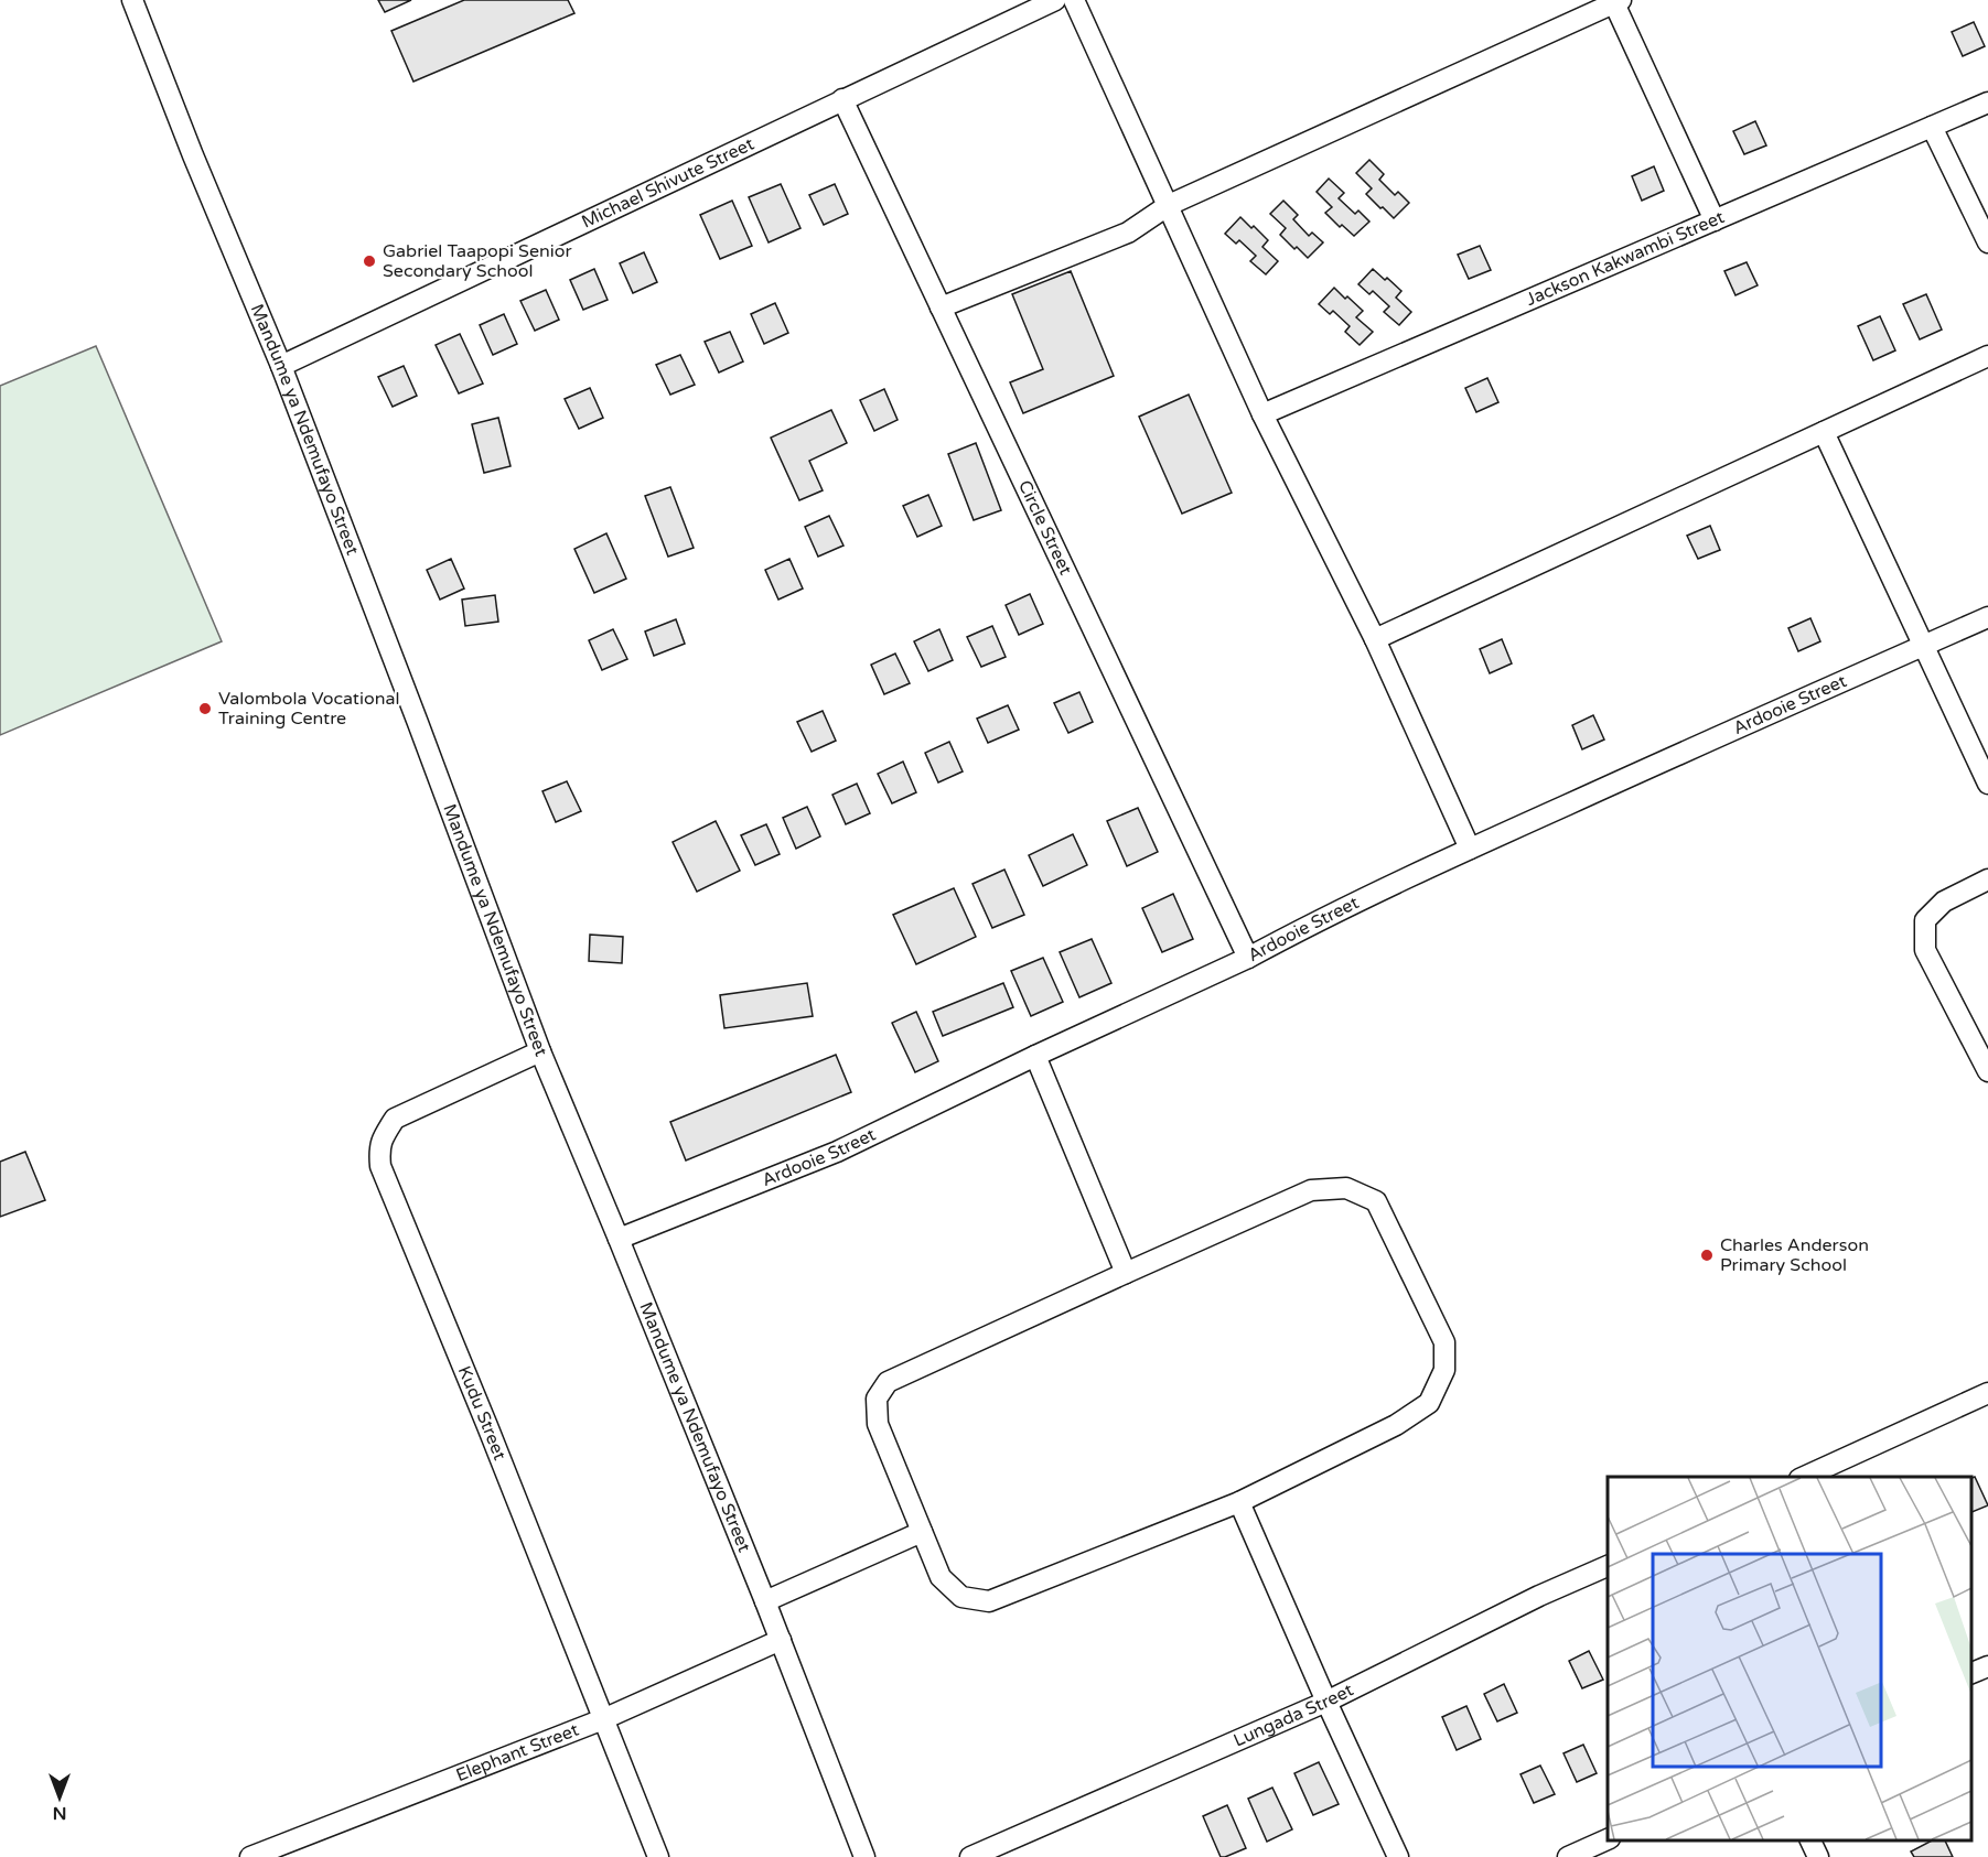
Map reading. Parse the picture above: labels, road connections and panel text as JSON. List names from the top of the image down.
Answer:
{
  "streets": {
    "street": [
      "Michael Shivute Street",
      "Jackson Kakwambi Street",
      "Mandume ya Ndemufayo Street",
      "Circle Street",
      "Ardooie Street",
      "Kudu Street",
      "Lungada Street",
      "Elephant Street"
    ]
  },
  "crossings": [
    ["Michael Shivute Street", "Mandume ya Ndemufayo Street"],
    ["Michael Shivute Street", "Circle Street"],
    ["Mandume ya Ndemufayo Street", "Ardooie Street"],
    ["Mandume ya Ndemufayo Street", "Kudu Street"],
    ["Mandume ya Ndemufayo Street", "Elephant Street"],
    ["Circle Street", "Ardooie Street"],
    ["Kudu Street", "Elephant Street"]
  ],
  "places": ["Gabriel Taapopi Senior Secondary School", "Valombola Vocational Training Centre", "Charles Anderson Primary School"],
  "north": "bottom"
}
